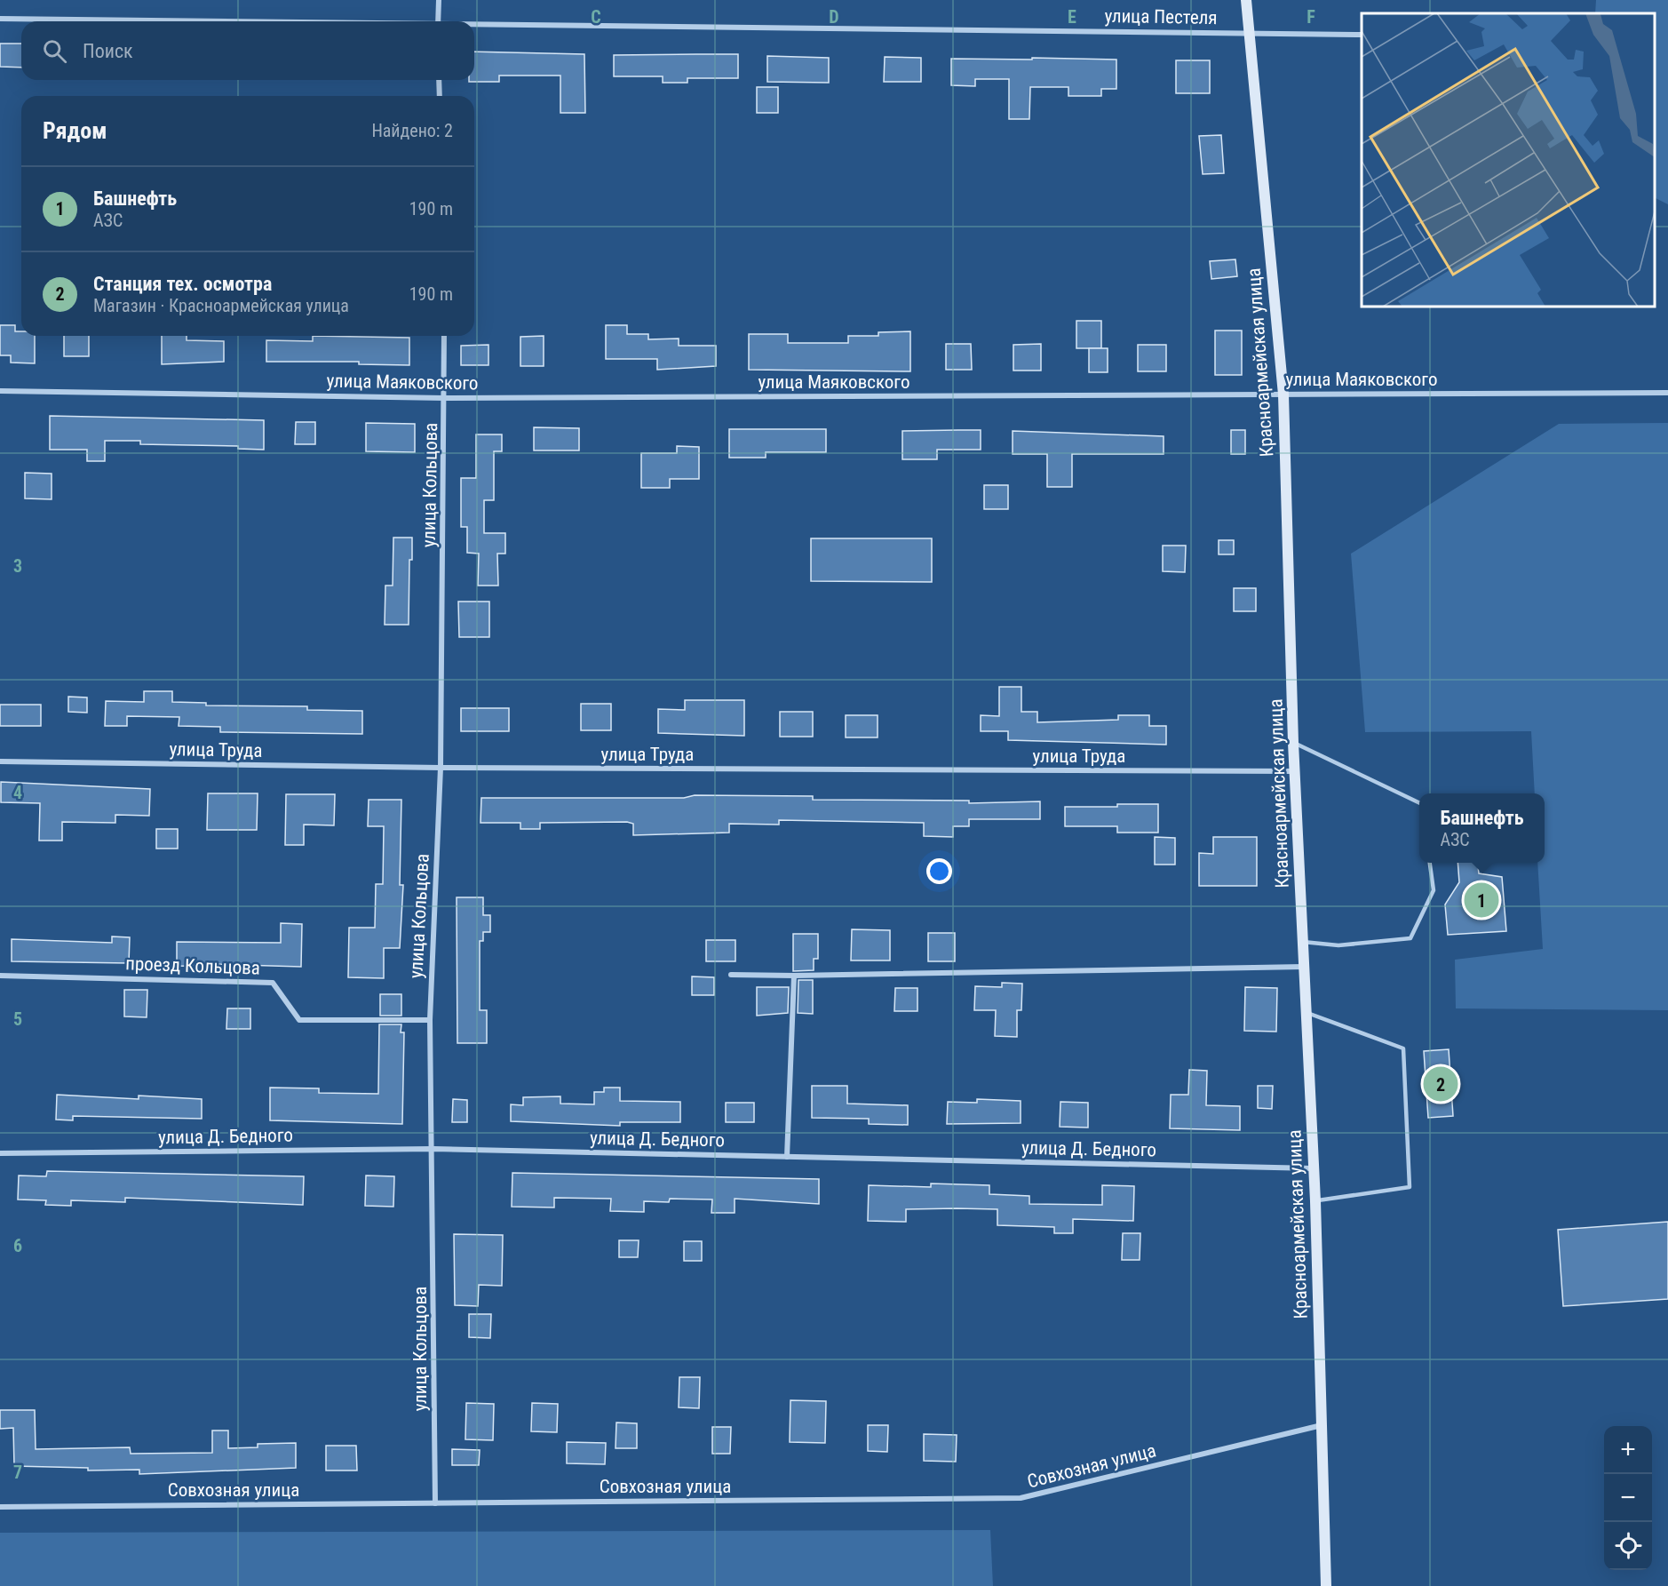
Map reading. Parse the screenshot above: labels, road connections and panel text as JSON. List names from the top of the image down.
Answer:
{
  "streets": {
    "main road": ["Красноармейская улица"],
    "street": [
      "улица Пестеля",
      "улица Маяковского",
      "улица Кольцова",
      "улица Труда",
      "проезд Кольцова",
      "улица Д. Бедного",
      "Совхозная улица"
    ]
  },
  "crossings": [
    ["улица Пестеля", "Красноармейская улица"],
    ["Красноармейская улица", "улица Маяковского"],
    ["Красноармейская улица", "улица Труда"],
    ["Красноармейская улица", "улица Д. Бедного"],
    ["Красноармейская улица", "Совхозная улица"],
    ["улица Маяковского", "улица Кольцова"],
    ["улица Кольцова", "улица Труда"],
    ["улица Кольцова", "проезд Кольцова"],
    ["улица Кольцова", "улица Д. Бедного"],
    ["улица Кольцова", "Совхозная улица"]
  ],
  "page": {
    "search": "Поиск",
    "heading": ["Рядом", "Найдено: 2"],
    "list": [
      {
        "mark": "1",
        "name": "Башнефть",
        "note": "АЗС",
        "value": "190 m"
      },
      {
        "mark": "2",
        "name": "Станция тех. осмотра",
        "note": "Магазин · Красноармейская улица",
        "value": "190 m"
      }
    ],
    "popup": ["Башнефть", "АЗС"],
    "pins": ["1", "2"],
    "map_buttons": ["+", "−"]
  },
  "grid": {
    "columns": [
      "C",
      "D",
      "E",
      "F"
    ],
    "rows": [
      "3",
      "4",
      "5",
      "6",
      "7"
    ]
  }
}
